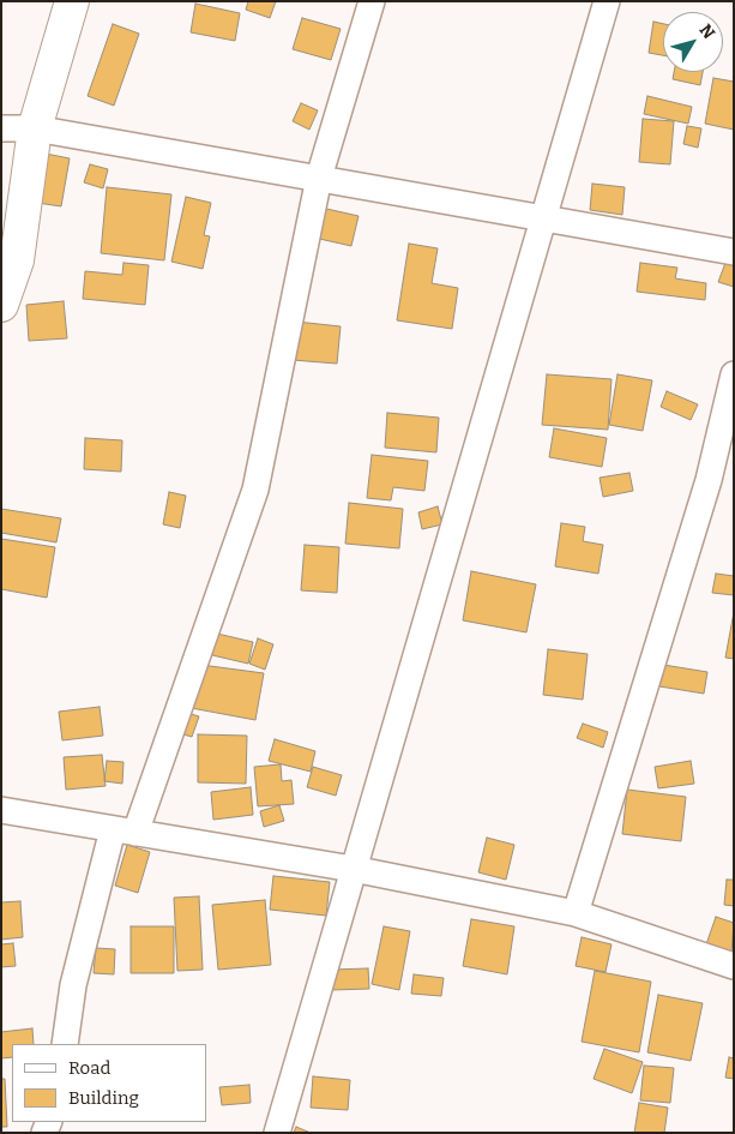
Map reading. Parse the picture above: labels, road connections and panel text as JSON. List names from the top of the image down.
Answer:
{
  "legend": ["Road", "Building"],
  "north": "top right"
}
